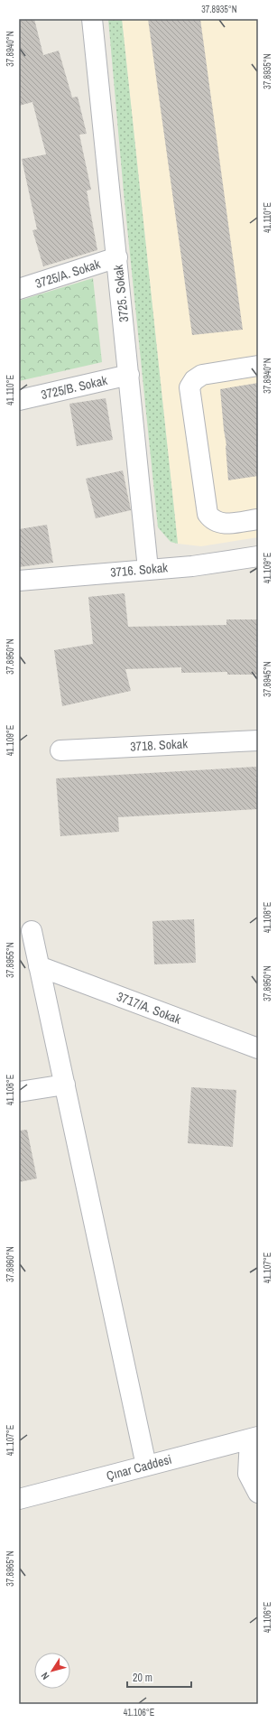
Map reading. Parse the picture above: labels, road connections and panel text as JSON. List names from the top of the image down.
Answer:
{
  "streets": {
    "street": [
      "3725/A. Sokak",
      "3725. Sokak",
      "3725/B. Sokak",
      "3716. Sokak",
      "3718. Sokak",
      "3717/A. Sokak",
      "Çınar Caddesi"
    ]
  },
  "crossings": [
    ["3725/A. Sokak", "3725. Sokak"],
    ["3725. Sokak", "3725/B. Sokak"],
    ["3725. Sokak", "3716. Sokak"]
  ],
  "scale_bar": "20 m",
  "north": "bottom left",
  "coordinates": [
    "37.8935°N",
    "37.8940°N",
    "41.110°E",
    "41.109°E",
    "37.8950°N",
    "37.8945°N",
    "41.108°E",
    "37.8955°N",
    "37.8960°N",
    "41.107°E",
    "37.8965°N",
    "41.106°E"
  ]
}
